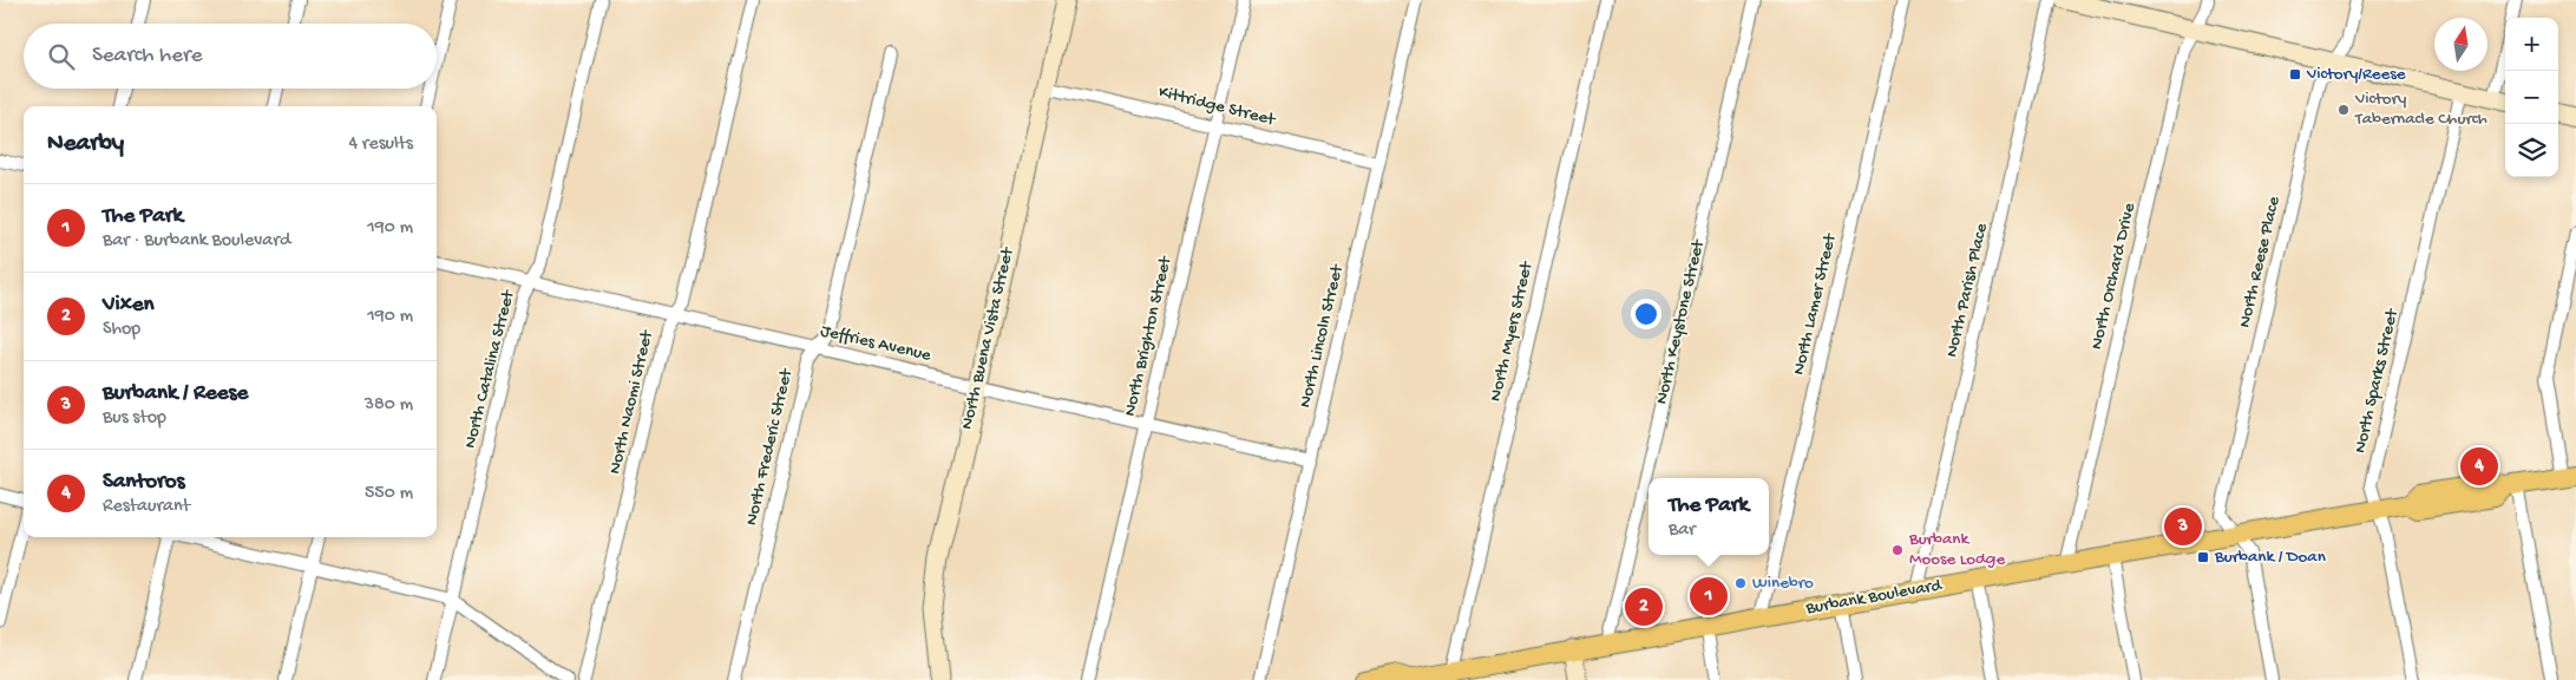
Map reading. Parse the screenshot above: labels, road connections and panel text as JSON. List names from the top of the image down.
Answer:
{
  "streets": {
    "main road": ["North Buena Vista Street", "Burbank Boulevard"],
    "street": [
      "Kittridge Street",
      "North Reese Place",
      "North Orchard Drive",
      "North Parish Place",
      "North Lamer Street",
      "North Keystone Street",
      "North Myers Street",
      "North Brighton Street",
      "North Lincoln Street",
      "Jeffries Avenue",
      "North Catalina Street",
      "North Sparks Street",
      "North Naomi Street",
      "North Frederic Street"
    ]
  },
  "crossings": [
    ["Kittridge Street", "North Brighton Street"],
    ["Kittridge Street", "North Lincoln Street"],
    ["Kittridge Street", "North Buena Vista Street"],
    ["North Reese Place", "Burbank Boulevard"],
    ["North Orchard Drive", "Burbank Boulevard"],
    ["North Parish Place", "Burbank Boulevard"],
    ["North Lamer Street", "Burbank Boulevard"],
    ["North Keystone Street", "Burbank Boulevard"],
    ["North Myers Street", "Burbank Boulevard"],
    ["North Brighton Street", "Jeffries Avenue"],
    ["North Lincoln Street", "Jeffries Avenue"],
    ["North Buena Vista Street", "Jeffries Avenue"],
    ["Jeffries Avenue", "North Catalina Street"],
    ["Jeffries Avenue", "North Naomi Street"],
    ["Jeffries Avenue", "North Frederic Street"],
    ["North Sparks Street", "Burbank Boulevard"]
  ],
  "places": {
    "transit": ["Victory/Reese", "Burbank / Doan"],
    "other": ["Victory Tabernacle Church", "Burbank Moose Lodge", "Winebro"]
  },
  "north": "top",
  "page": {
    "map_buttons": ["+", "−"],
    "search": "Search here",
    "heading": ["Nearby", "4 results"],
    "list": [
      {
        "mark": "1",
        "name": "The Park",
        "note": "Bar · Burbank Boulevard",
        "value": "190 m"
      },
      {
        "mark": "2",
        "name": "Vixen",
        "note": "Shop",
        "value": "190 m"
      },
      {
        "mark": "3",
        "name": "Burbank / Reese",
        "note": "Bus stop",
        "value": "380 m"
      },
      {
        "mark": "4",
        "name": "Santoros",
        "note": "Restaurant",
        "value": "550 m"
      }
    ],
    "pins": [
      "4",
      "3",
      "1",
      "2"
    ],
    "popup": ["The Park", "Bar"]
  }
}
